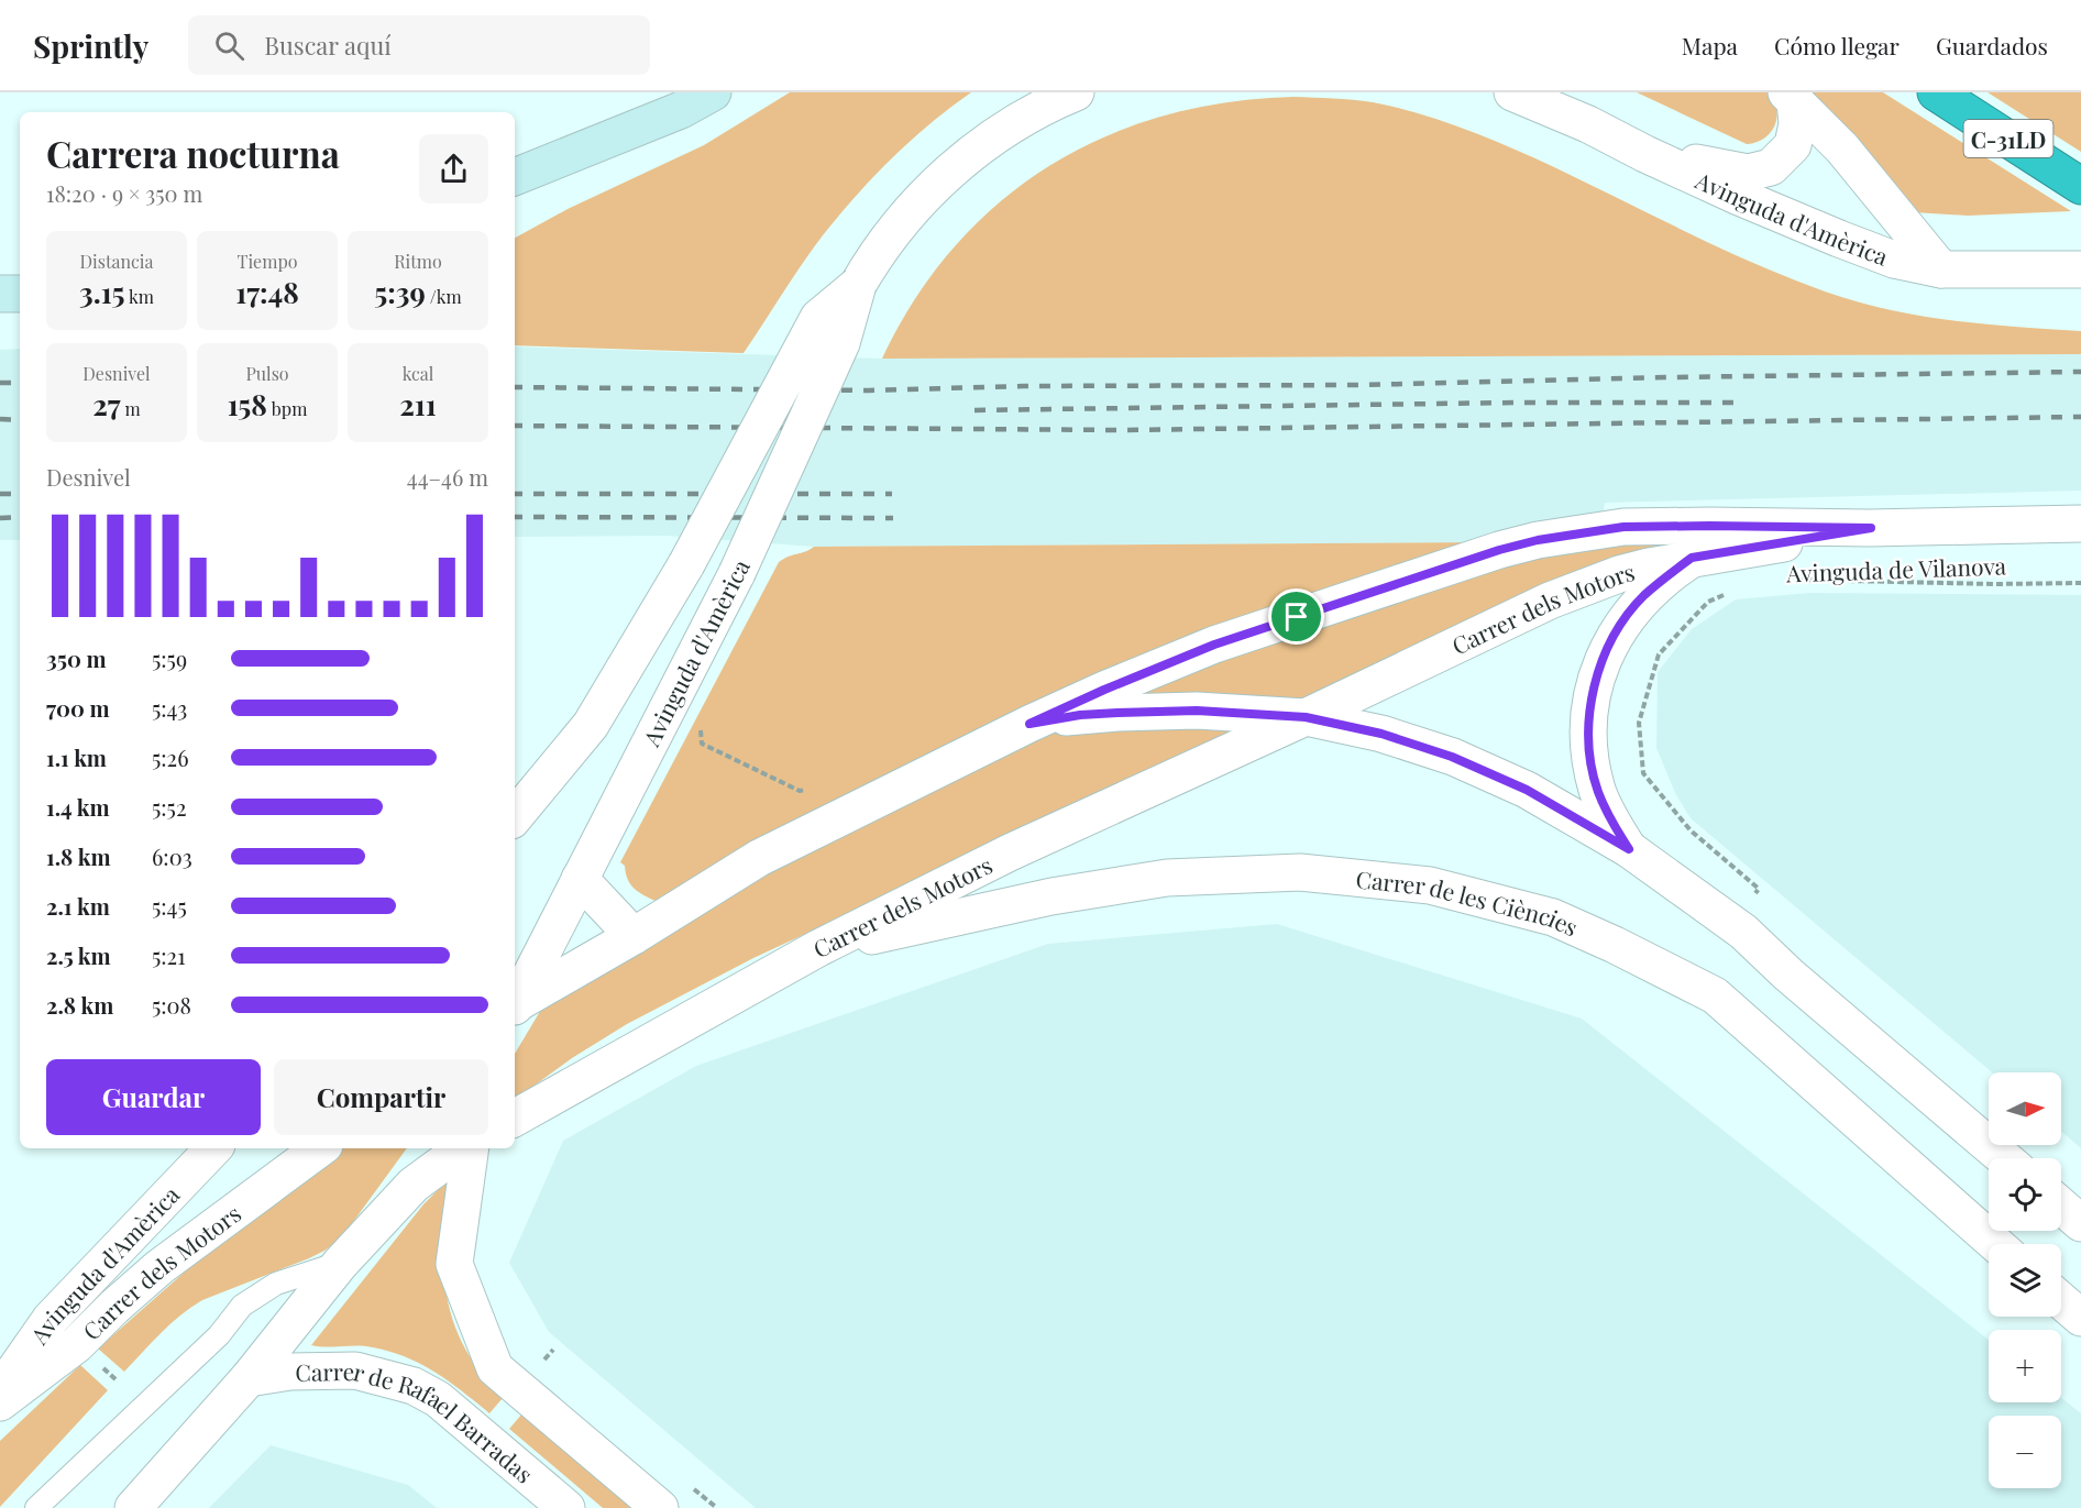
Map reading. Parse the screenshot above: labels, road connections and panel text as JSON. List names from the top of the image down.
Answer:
{
  "streets": {
    "highway": ["C-31LD"],
    "street": [
      "Avinguda d'Amèrica",
      "Avinguda de Vilanova",
      "Carrer dels Motors",
      "Carrer de les Ciències",
      "Carrer de Rafael Barradas"
    ]
  },
  "crossings": [
    ["Avinguda de Vilanova", "Carrer dels Motors"],
    ["Carrer dels Motors", "Carrer de les Ciències"]
  ],
  "north": "right",
  "page": {
    "header": "Sprintly",
    "search": "Buscar aquí",
    "nav": ["Mapa", "Cómo llegar", "Guardados"],
    "heading": ["Carrera nocturna", "18:20 · 9 × 350 m"],
    "stats": [
      ["Distancia", "3.15 km"],
      ["Tiempo", "17:48"],
      ["Ritmo", "5:39 /km"],
      ["Desnivel", "27 m"],
      ["Pulso", "158 bpm"],
      ["kcal", "211"]
    ],
    "chart": ["Desnivel", "44–46 m"],
    "list": [
      {
        "name": "350 m",
        "note": "5:59"
      },
      {
        "name": "700 m",
        "note": "5:43"
      },
      {
        "name": "1.1 km",
        "note": "5:26"
      },
      {
        "name": "1.4 km",
        "note": "5:52"
      },
      {
        "name": "1.8 km",
        "note": "6:03"
      },
      {
        "name": "2.1 km",
        "note": "5:45"
      },
      {
        "name": "2.5 km",
        "note": "5:21"
      },
      {
        "name": "2.8 km",
        "note": "5:08"
      }
    ],
    "buttons": ["Guardar", "Compartir"],
    "map_buttons": ["+", "−"]
  }
}
